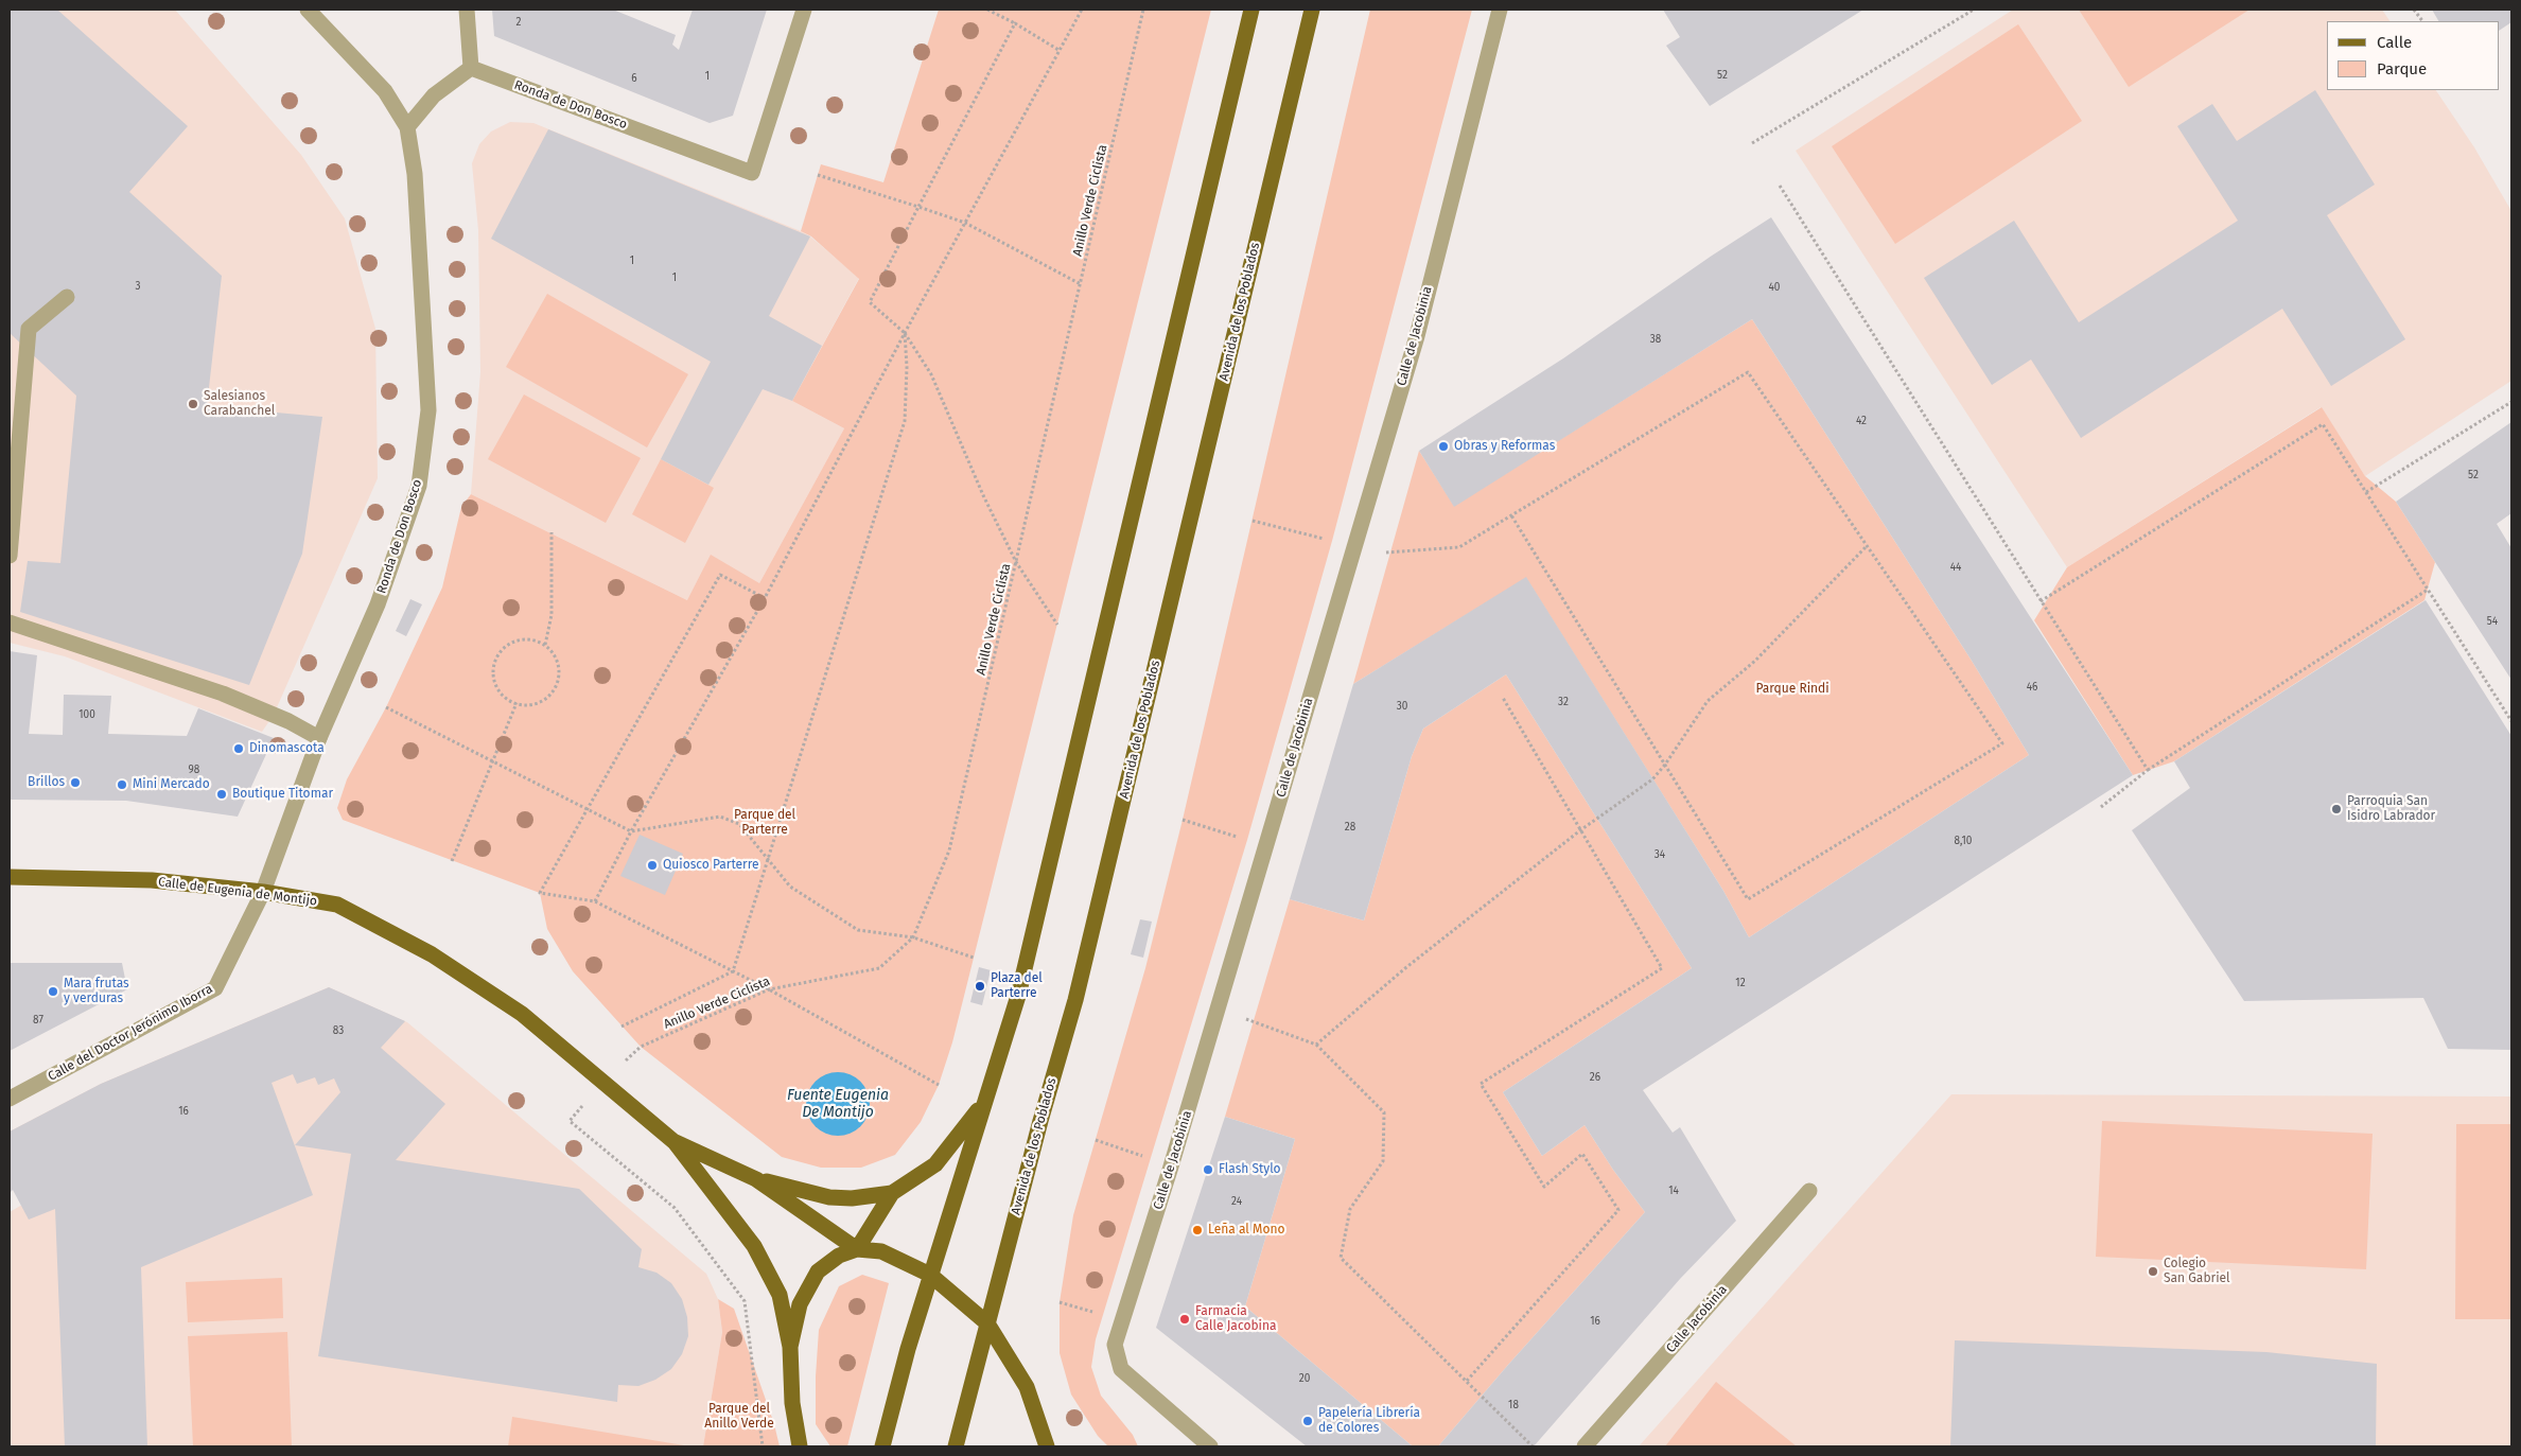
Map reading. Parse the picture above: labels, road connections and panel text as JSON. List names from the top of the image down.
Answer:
{
  "streets": {
    "main road": ["Avenida de los Poblados", "Calle de Eugenia de Montijo"],
    "street": [
      "Ronda de Don Bosco",
      "Calle de Jacobinia",
      "Calle del Doctor Jerónimo Iborra",
      "Calle Jacobinia"
    ],
    "path": ["Anillo Verde Ciclista"]
  },
  "crossings": [
    ["Ronda de Don Bosco", "Calle de Eugenia de Montijo"],
    ["Ronda de Don Bosco", "Calle del Doctor Jerónimo Iborra"],
    ["Calle de Eugenia de Montijo", "Calle del Doctor Jerónimo Iborra"]
  ],
  "water": ["Fuente Eugenia De Montijo"],
  "parks": ["Parque Rindi", "Parque del Parterre", "Parque del Anillo Verde"],
  "places": [
    "Salesianos Carabanchel",
    "Obras y Reformas",
    "Dinomascota",
    "Brillos",
    "Mini Mercado",
    "Boutique Titomar",
    "Parroquia San Isidro Labrador",
    "Quiosco Parterre",
    "Plaza del Parterre",
    "Mara frutas y verduras",
    "Flash Stylo",
    "Leña al Mono",
    "Colegio San Gabriel",
    "Farmacia Calle Jacobina",
    "Papelería Librería de Colores"
  ],
  "house_numbers": [
    "2",
    "52",
    "1",
    "6",
    "1",
    "1",
    "3",
    "40",
    "38",
    "42",
    "52",
    "44",
    "54",
    "46",
    "32",
    "30",
    "100",
    "98",
    "28",
    "8,10",
    "34",
    "12",
    "87",
    "83",
    "26",
    "16",
    "14",
    "24",
    "16",
    "20",
    "18"
  ],
  "legend": ["Calle", "Parque"]
}
